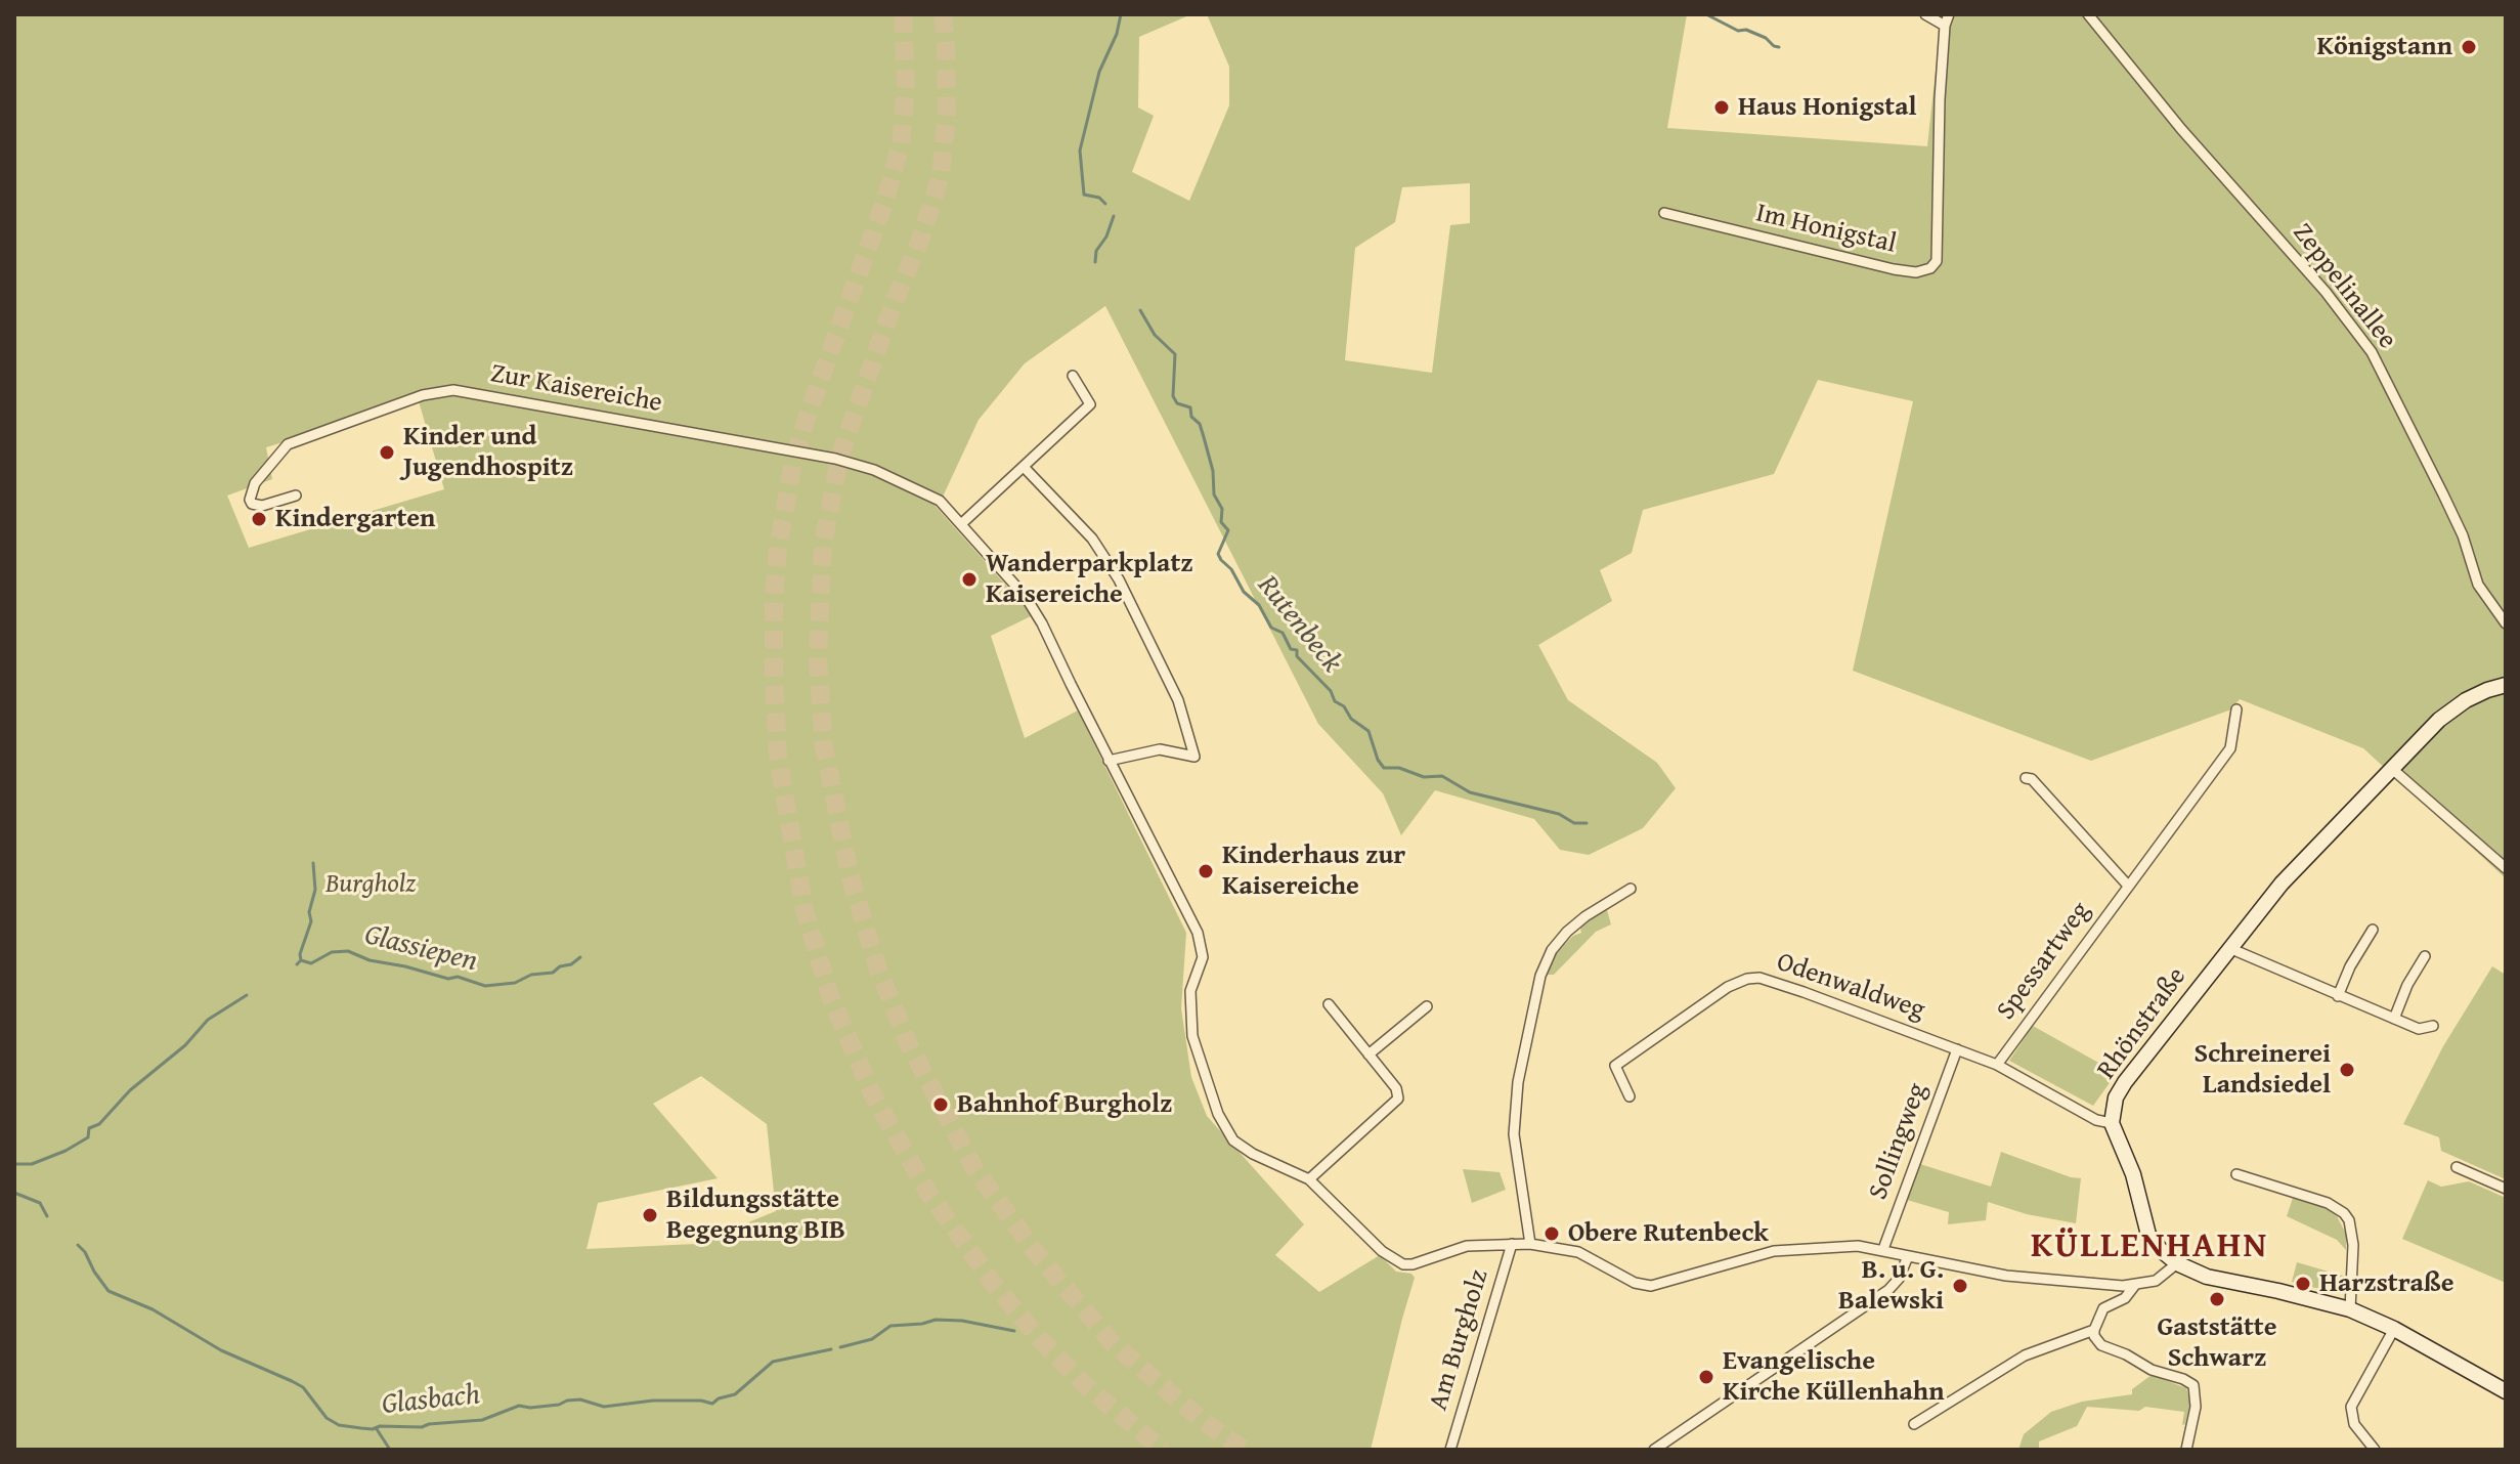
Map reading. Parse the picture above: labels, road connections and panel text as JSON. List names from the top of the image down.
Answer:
{
  "streets": {
    "street": [
      "Im Honigstal",
      "Zeppelinallee",
      "Zur Kaisereiche",
      "Spessartweg",
      "Odenwaldweg",
      "Rhönstraße",
      "Sollingweg",
      "Am Burgholz"
    ]
  },
  "crossings": [
    ["Zur Kaisereiche", "Am Burgholz"],
    ["Spessartweg", "Odenwaldweg"],
    ["Odenwaldweg", "Rhönstraße"],
    ["Odenwaldweg", "Sollingweg"]
  ],
  "districts": ["KÜLLENHAHN"],
  "water": ["Rutenbeck", "Glassiepen", "Glasbach"],
  "parks": ["Burgholz"],
  "places": [
    "Königstann",
    "Haus Honigstal",
    "Kinder und Jugendhospitz",
    "Kindergarten",
    "Wanderparkplatz Kaisereiche",
    "Kinderhaus zur Kaisereiche",
    "Schreinerei Landsiedel",
    "Bahnhof Burgholz",
    "Bildungsstätte Begegnung BIB",
    "Obere Rutenbeck",
    "Harzstraße",
    "B. u. G. Balewski",
    "Gaststätte Schwarz",
    "Evangelische Kirche Küllenhahn"
  ]
}
